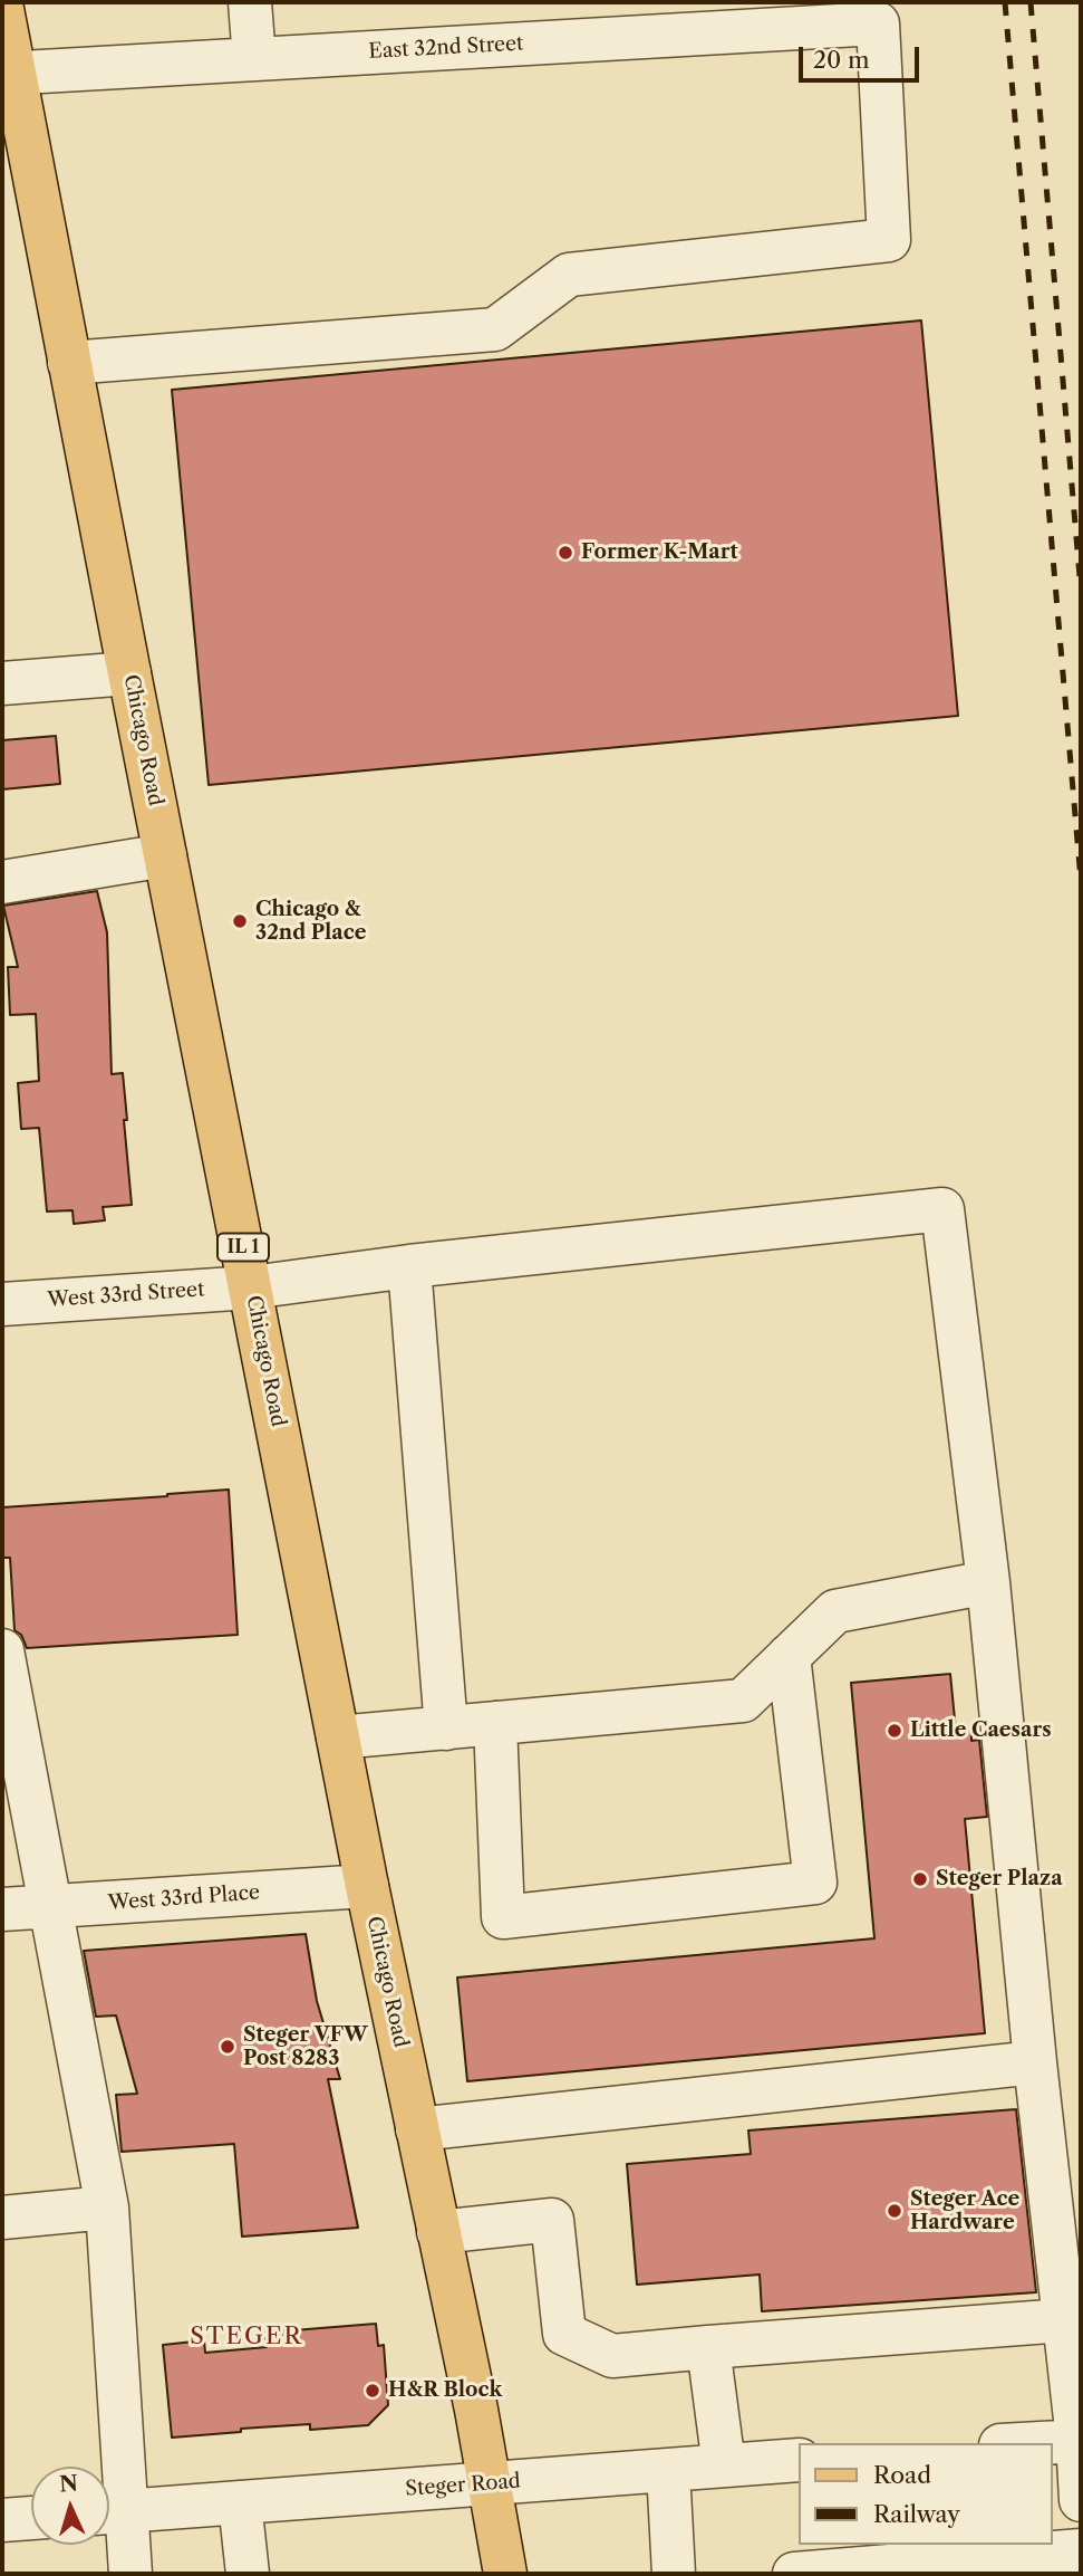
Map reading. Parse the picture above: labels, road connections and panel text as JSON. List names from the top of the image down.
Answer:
{
  "streets": {
    "main road": ["Chicago Road", "IL 1"],
    "street": [
      "East 32nd Street",
      "West 33rd Street",
      "West 33rd Place",
      "Steger Road"
    ]
  },
  "crossings": [
    ["East 32nd Street", "Chicago Road"],
    ["Chicago Road", "West 33rd Street"],
    ["Chicago Road", "West 33rd Place"],
    ["Chicago Road", "Steger Road"]
  ],
  "districts": ["STEGER"],
  "places": [
    "Former K-Mart",
    "Chicago & 32nd Place",
    "Little Caesars",
    "Steger Plaza",
    "Steger VFW Post 8283",
    "Steger Ace Hardware",
    "H&R Block"
  ],
  "legend": ["Road", "Railway"],
  "scale_bar": "20 m",
  "north": "top"
}
